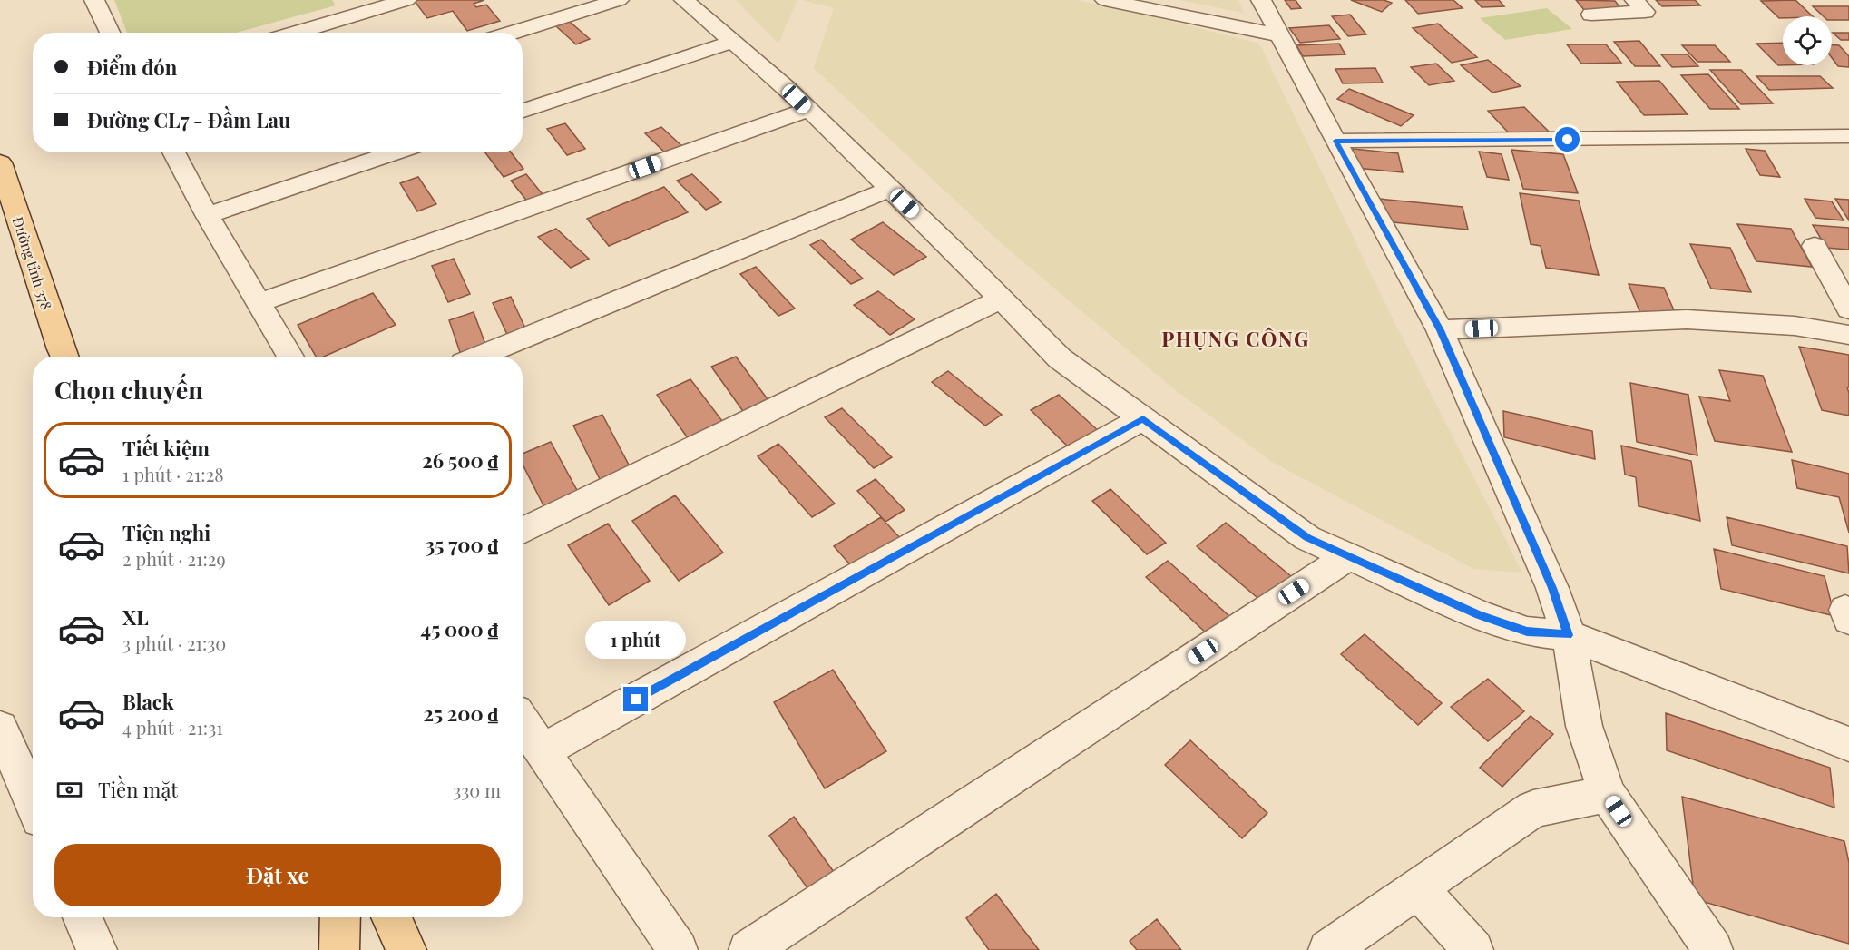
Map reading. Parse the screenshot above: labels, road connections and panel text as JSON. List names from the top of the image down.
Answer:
{
  "streets": {
    "main road": ["Đường tỉnh 378"]
  },
  "districts": ["PHỤNG CÔNG"],
  "page": {
    "banner": ["Điểm đón", "Đường CL7 - Đầm Lau"],
    "heading": "Chọn chuyến",
    "list": [
      {
        "name": "Tiết kiệm",
        "note": "1 phút · 21:28",
        "value": "26 500 ₫"
      },
      {
        "name": "Tiện nghi",
        "note": "2 phút · 21:29",
        "value": "35 700 ₫"
      },
      {
        "name": "XL",
        "note": "3 phút · 21:30",
        "value": "45 000 ₫"
      },
      {
        "name": "Black",
        "note": "4 phút · 21:31",
        "value": "25 200 ₫"
      }
    ],
    "bubble": "1 phút",
    "pay": ["Tiền mặt", "330 m"],
    "buttons": "Đặt xe"
  }
}
